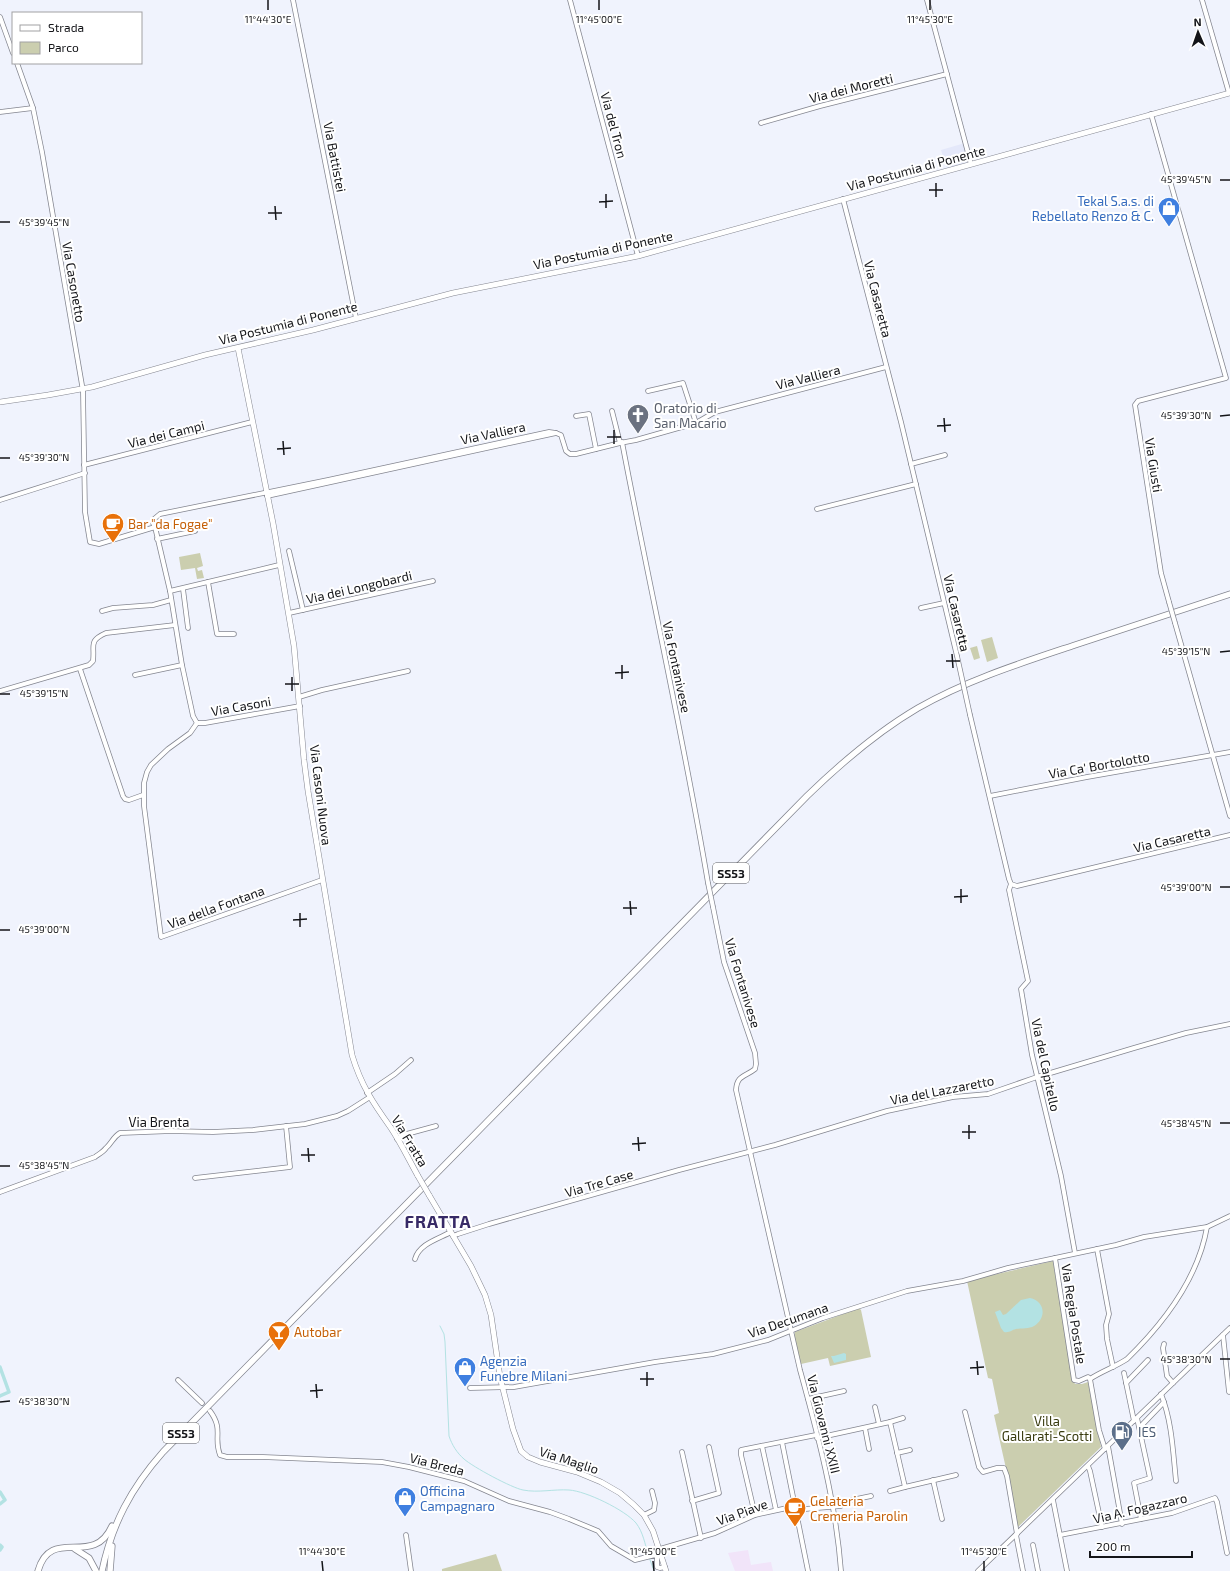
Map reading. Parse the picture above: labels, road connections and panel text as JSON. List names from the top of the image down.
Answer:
{
  "streets": {
    "highway": ["SS53"],
    "main road": [
      "Via Postumia di Ponente",
      "Via Casoni Nuova",
      "Via Fratta",
      "Via Maglio"
    ],
    "street": [
      "Via dei Moretti",
      "Via del Tron",
      "Via Battistei",
      "Via Casonetto",
      "Via Casaretta",
      "Via Valliera",
      "Via dei Campi",
      "Via Giusti",
      "Via dei Longobardi",
      "Via Fontanivese",
      "Via Casoni",
      "Via Ca' Bortolotto",
      "Via della Fontana",
      "Via del Capitello",
      "Via del Lazzaretto",
      "Via Brenta",
      "Via Tre Case",
      "Via Regia Postale",
      "Via Decumana",
      "Via Giovanni XXIII",
      "Via Breda",
      "Via A. Fogazzaro",
      "Via Piave"
    ]
  },
  "crossings": [
    ["Via del Tron", "Via Postumia di Ponente"],
    ["Via Battistei", "Via Postumia di Ponente"],
    ["Via Postumia di Ponente", "Via Casonetto"],
    ["Via Postumia di Ponente", "Via Casaretta"],
    ["Via Postumia di Ponente", "Via Giusti"],
    ["Via Postumia di Ponente", "Via Casoni Nuova"],
    ["Via Casonetto", "Via dei Campi"],
    ["Via Casaretta", "Via Valliera"],
    ["Via Casaretta", "Via Ca' Bortolotto"],
    ["Via Casaretta", "Via del Capitello"],
    ["Via Valliera", "Via Fontanivese"],
    ["Via Valliera", "Via Casoni"],
    ["Via Valliera", "Via Casoni Nuova"],
    ["Via dei Campi", "Via Casoni Nuova"],
    ["Via Giusti", "Via Ca' Bortolotto"],
    ["Via dei Longobardi", "Via Casoni Nuova"],
    ["Via Fontanivese", "Via del Lazzaretto"],
    ["Via Fontanivese", "Via Tre Case"],
    ["Via Fontanivese", "Via Decumana"],
    ["Via Fontanivese", "Via Giovanni XXIII"],
    ["Via Casoni", "Via Casoni Nuova"],
    ["Via Casoni", "Via della Fontana"],
    ["Via Casoni Nuova", "Via della Fontana"],
    ["Via Casoni Nuova", "Via Fratta"],
    ["Via del Capitello", "Via del Lazzaretto"],
    ["Via del Capitello", "Via Decumana"],
    ["Via del Lazzaretto", "Via Tre Case"],
    ["Via Brenta", "Via Fratta"],
    ["Via Fratta", "Via Tre Case"],
    ["Via Fratta", "Via Decumana"],
    ["Via Fratta", "Via Maglio"],
    ["Via Regia Postale", "Via Decumana"],
    ["Via Regia Postale", "Via A. Fogazzaro"],
    ["Via Decumana", "Via Giovanni XXIII"],
    ["Via Decumana", "Via Maglio"],
    ["Via Giovanni XXIII", "Via Piave"],
    ["Via Maglio", "Via Breda"],
    ["Via Maglio", "Via Piave"]
  ],
  "districts": ["FRATTA"],
  "parks": ["Villa Gallarati-Scotti"],
  "places": {
    "shop": ["Tekal S.a.s. di Rebellato Renzo & C.", "Agenzia Funebre Milani", "Officina Campagnaro"],
    "church": ["Oratorio di San Macario"],
    "cafe": ["Bar \"da Fogae\"", "Gelateria Cremeria Parolin"],
    "bar": ["Autobar"],
    "fuel station": ["IES"]
  },
  "legend": ["Strada", "Parco"],
  "scale_bar": "200 m",
  "north": "top",
  "coordinates": [
    "11°44'30\"E",
    "11°45'00\"E",
    "11°45'30\"E",
    "45°39'45\"N",
    "45°39'30\"N",
    "45°39'15\"N",
    "45°39'00\"N",
    "45°38'45\"N",
    "45°38'30\"N"
  ]
}
